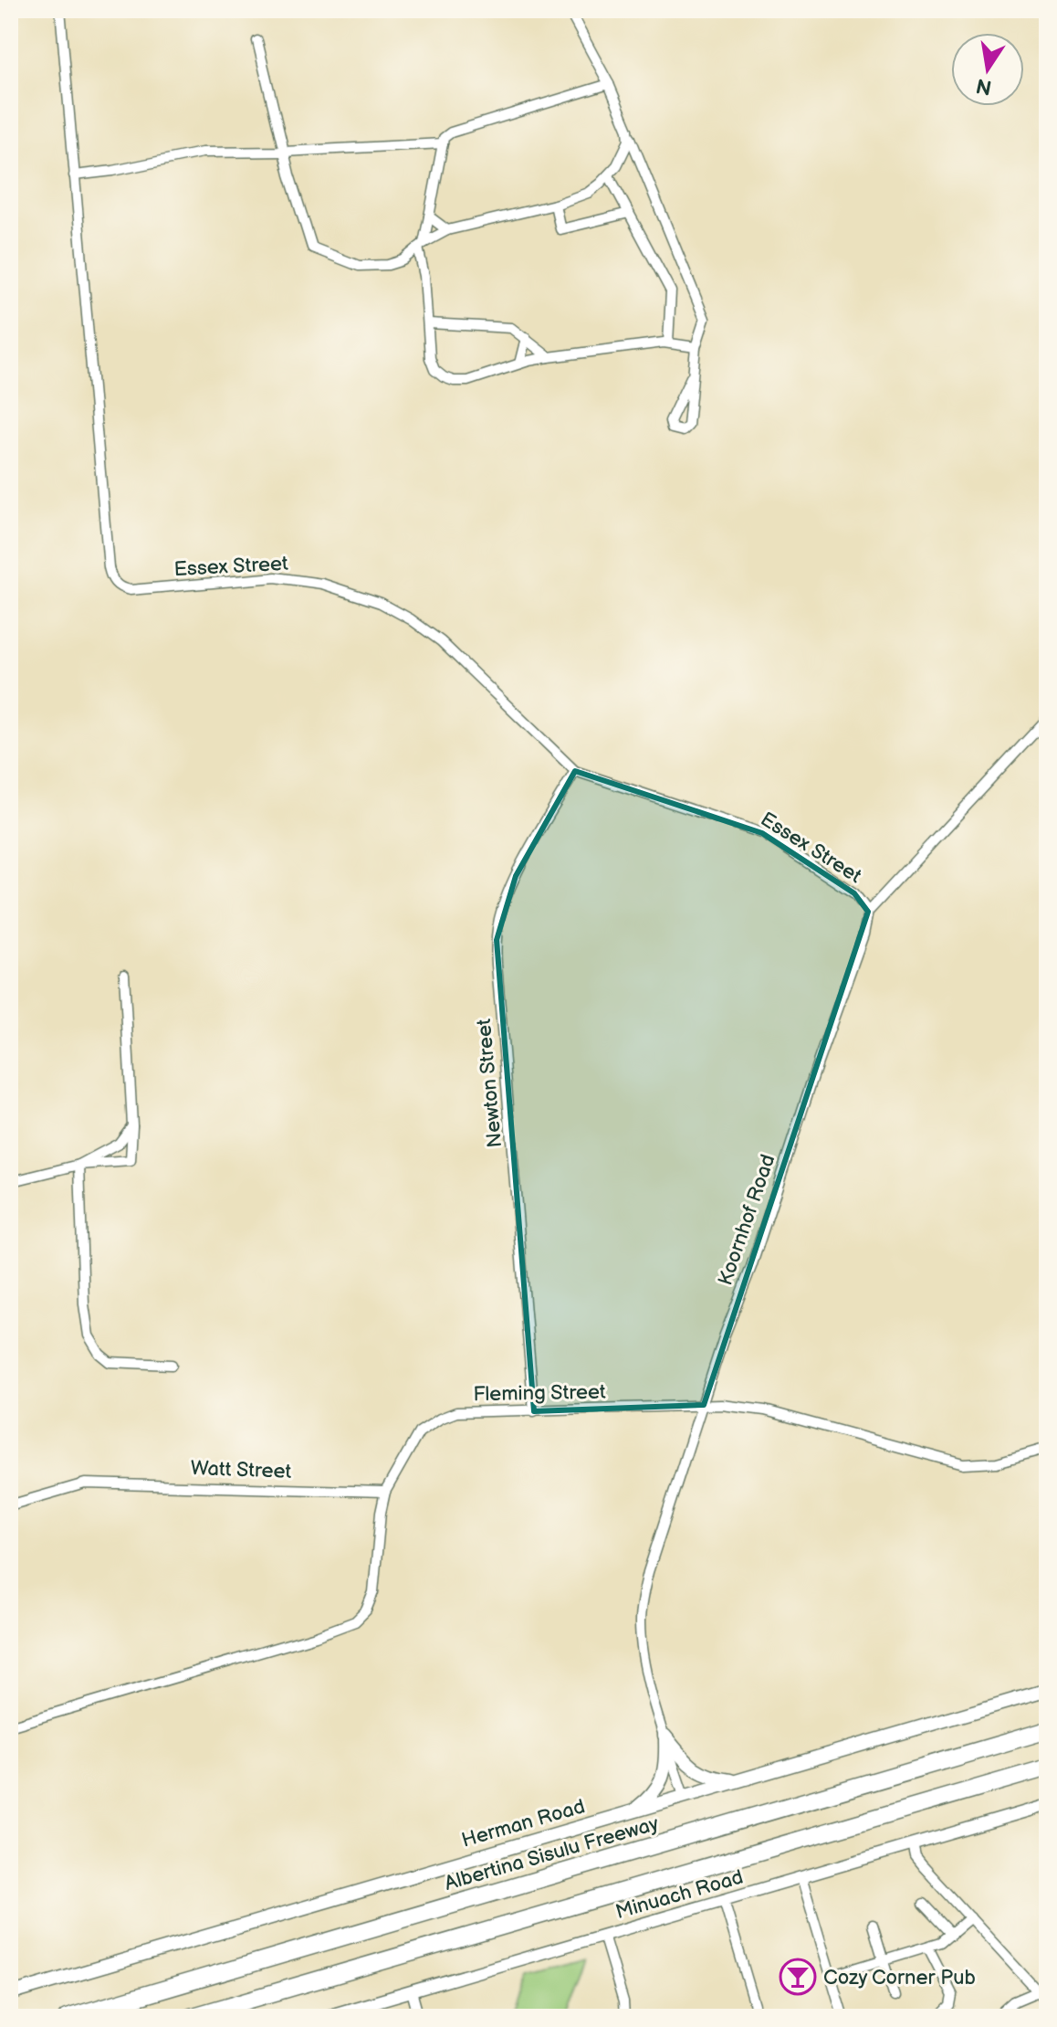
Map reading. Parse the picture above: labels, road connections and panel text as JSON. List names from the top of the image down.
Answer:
{
  "streets": {
    "highway": ["Albertina Sisulu Freeway"],
    "main road": ["Herman Road"],
    "street": [
      "Essex Street",
      "Newton Street",
      "Koornhof Road",
      "Fleming Street",
      "Watt Street",
      "Minuach Road"
    ]
  },
  "crossings": [
    ["Essex Street", "Newton Street"],
    ["Essex Street", "Koornhof Road"],
    ["Newton Street", "Fleming Street"],
    ["Koornhof Road", "Fleming Street"],
    ["Koornhof Road", "Herman Road"],
    ["Fleming Street", "Watt Street"]
  ],
  "places": {
    "bar": ["Cozy Corner Pub"]
  },
  "north": "bottom"
}
